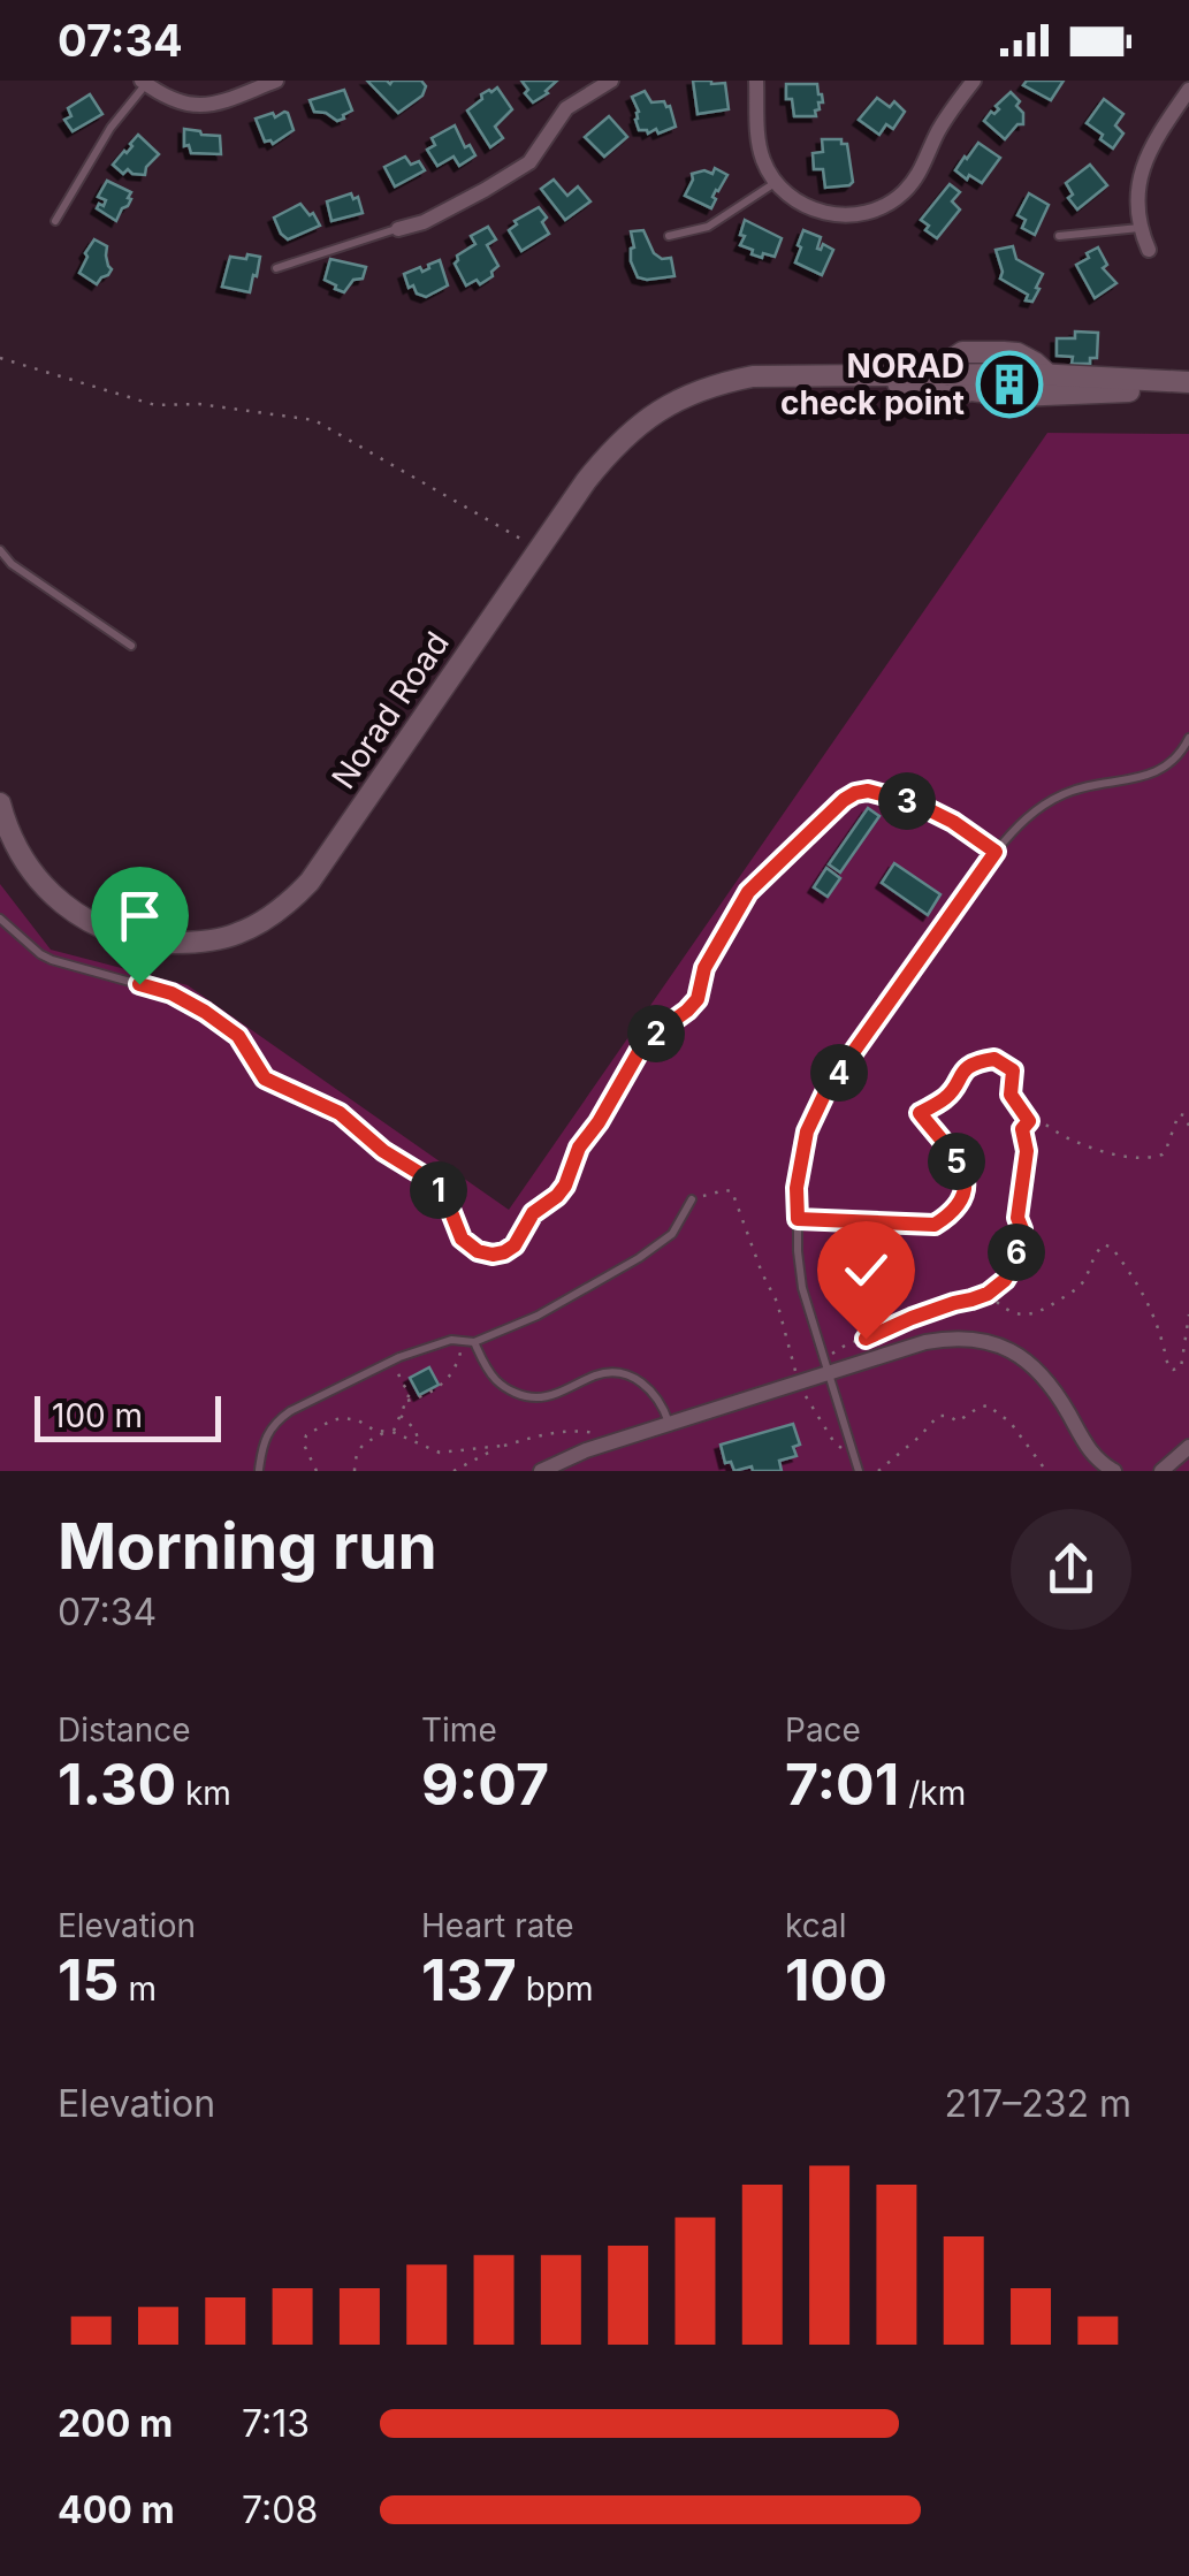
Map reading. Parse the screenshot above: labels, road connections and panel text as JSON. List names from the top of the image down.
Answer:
{
  "streets": {
    "street": ["Norad Road"]
  },
  "places": {
    "building": ["NORAD check point"]
  },
  "scale_bar": "100 m",
  "page": {
    "status": "07:34",
    "pins": [
      "3",
      "2",
      "4",
      "5",
      "1",
      "6"
    ],
    "scale": "100 m",
    "heading": ["Morning run", "07:34"],
    "stats": [
      ["Distance", "1.30 km"],
      ["Time", "9:07"],
      ["Pace", "7:01 /km"],
      ["Elevation", "15 m"],
      ["Heart rate", "137 bpm"],
      ["kcal", "100"]
    ],
    "chart": ["Elevation", "217–232 m"],
    "list": [
      {
        "name": "200 m",
        "note": "7:13"
      },
      {
        "name": "400 m",
        "note": "7:08"
      }
    ]
  }
}
